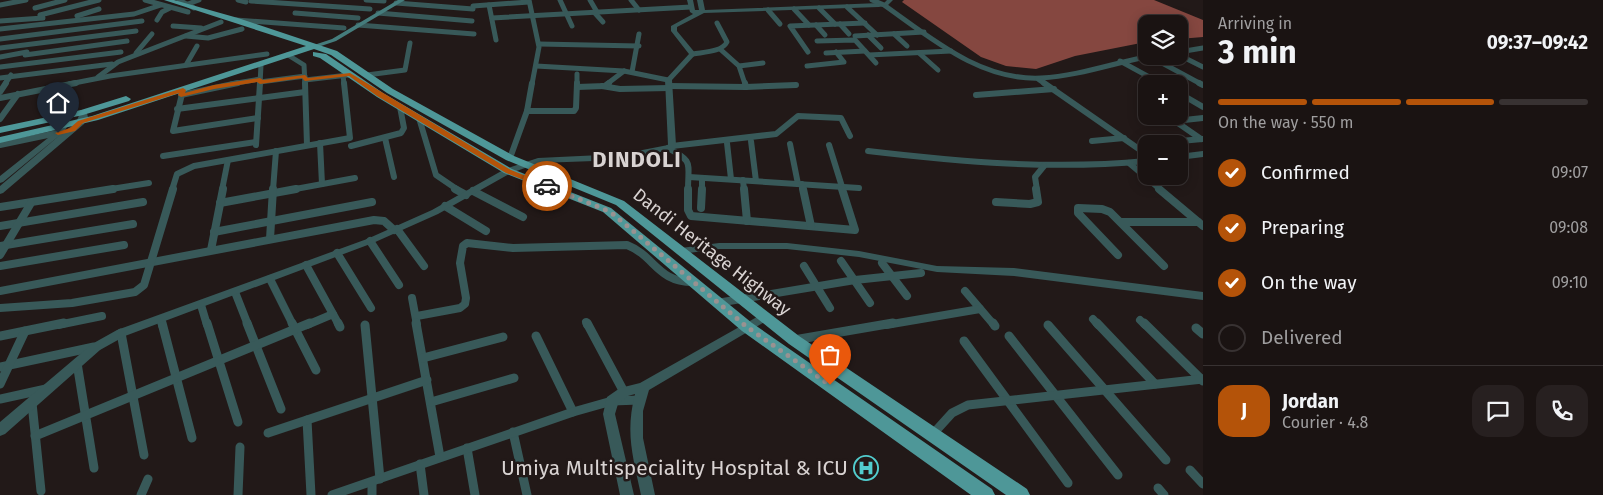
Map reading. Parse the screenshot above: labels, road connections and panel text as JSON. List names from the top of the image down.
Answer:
{
  "streets": {
    "main road": ["Dandi Heritage Highway"]
  },
  "districts": ["DINDOLI"],
  "places": {
    "hospital": ["Umiya Multispeciality Hospital & ICU"]
  },
  "page": {
    "heading": ["3 min", "Arriving in", "09:37–09:42"],
    "panel": ["Jordan", "Courier · 4.8"],
    "map_buttons": ["+", "−"],
    "bar": "On the way · 550 m",
    "list": [
      ["Confirmed", "09:07"],
      ["Preparing", "09:08"],
      ["On the way", "09:10"],
      "Delivered"
    ],
    "round": "J"
  }
}
